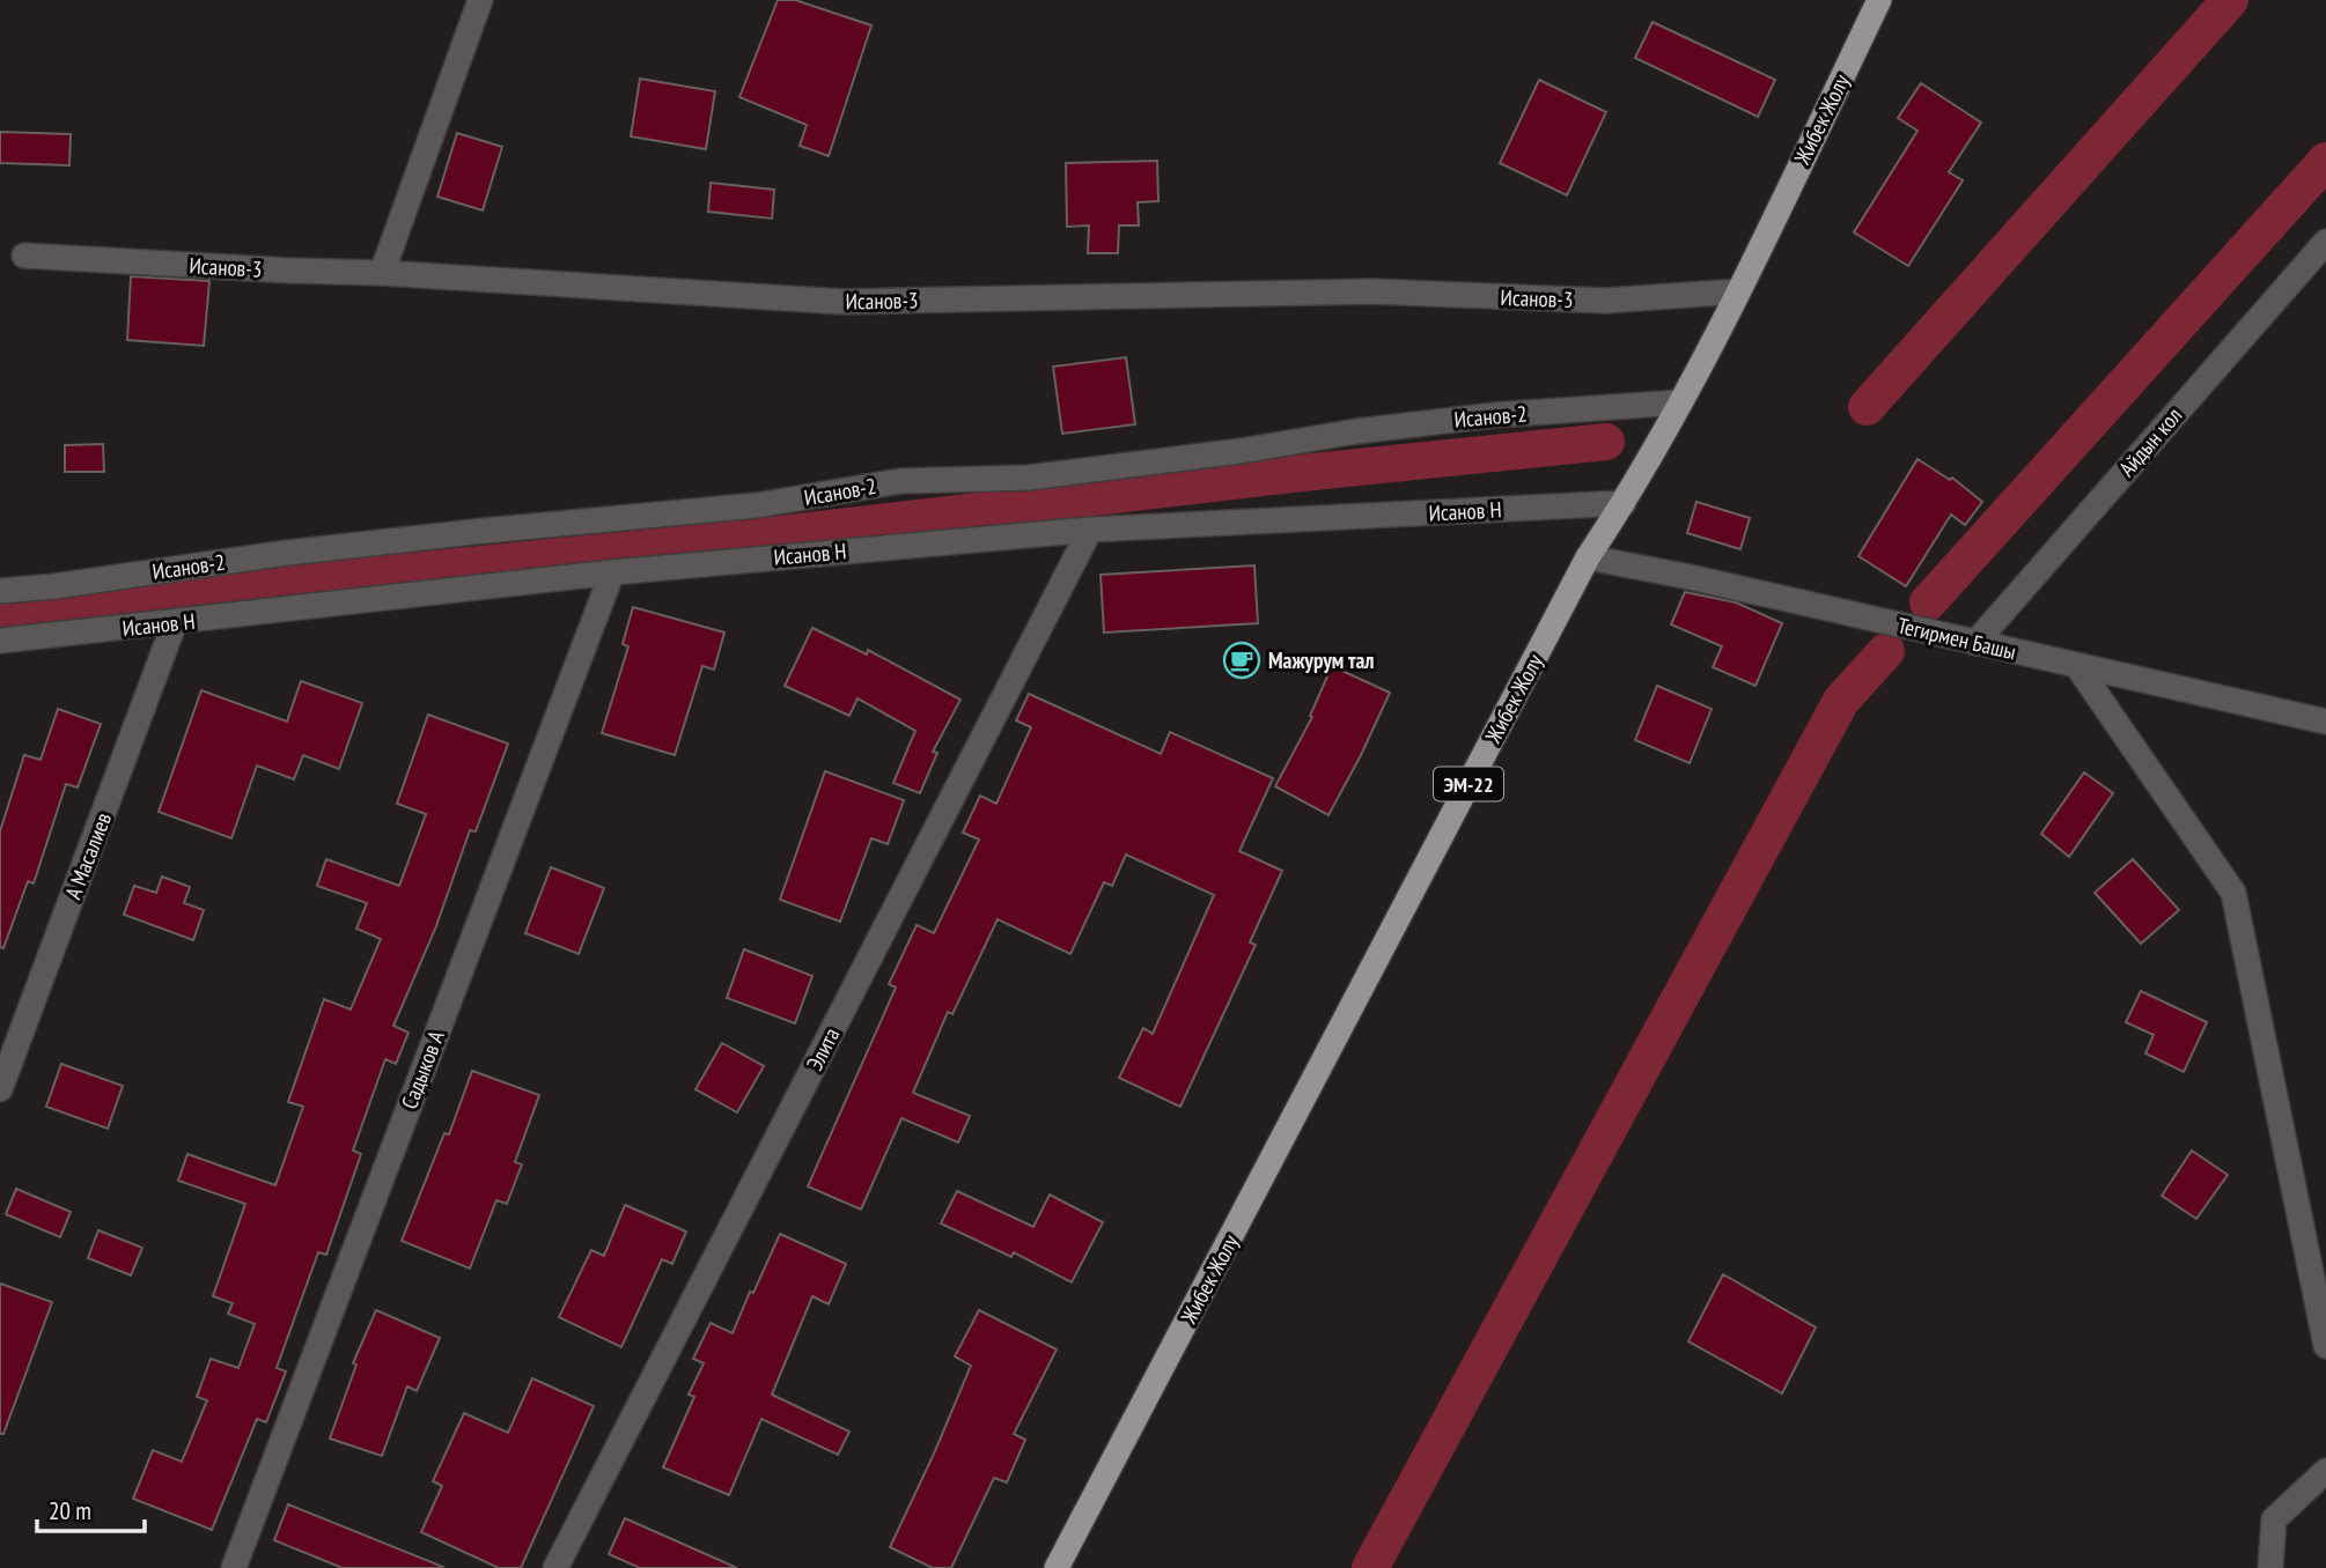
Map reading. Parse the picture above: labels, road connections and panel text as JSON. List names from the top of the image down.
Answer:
{
  "streets": {
    "main road": ["Жибек Жолу", "ЭМ-22"],
    "street": [
      "Исанов-3",
      "Исанов-2",
      "Айдын кол",
      "Исанов Н",
      "Тегирмен Башы",
      "А Масалиев",
      "Элита",
      "Садыков А"
    ]
  },
  "crossings": [
    ["Жибек Жолу", "Исанов-3"],
    ["Жибек Жолу", "Исанов-2"],
    ["Жибек Жолу", "Исанов Н"],
    ["Жибек Жолу", "Тегирмен Башы"],
    ["Айдын кол", "Тегирмен Башы"],
    ["Исанов Н", "А Масалиев"],
    ["Исанов Н", "Элита"],
    ["Исанов Н", "Садыков А"]
  ],
  "places": {
    "cafe": ["Мажурум тал"]
  },
  "scale_bar": "20 m"
}
